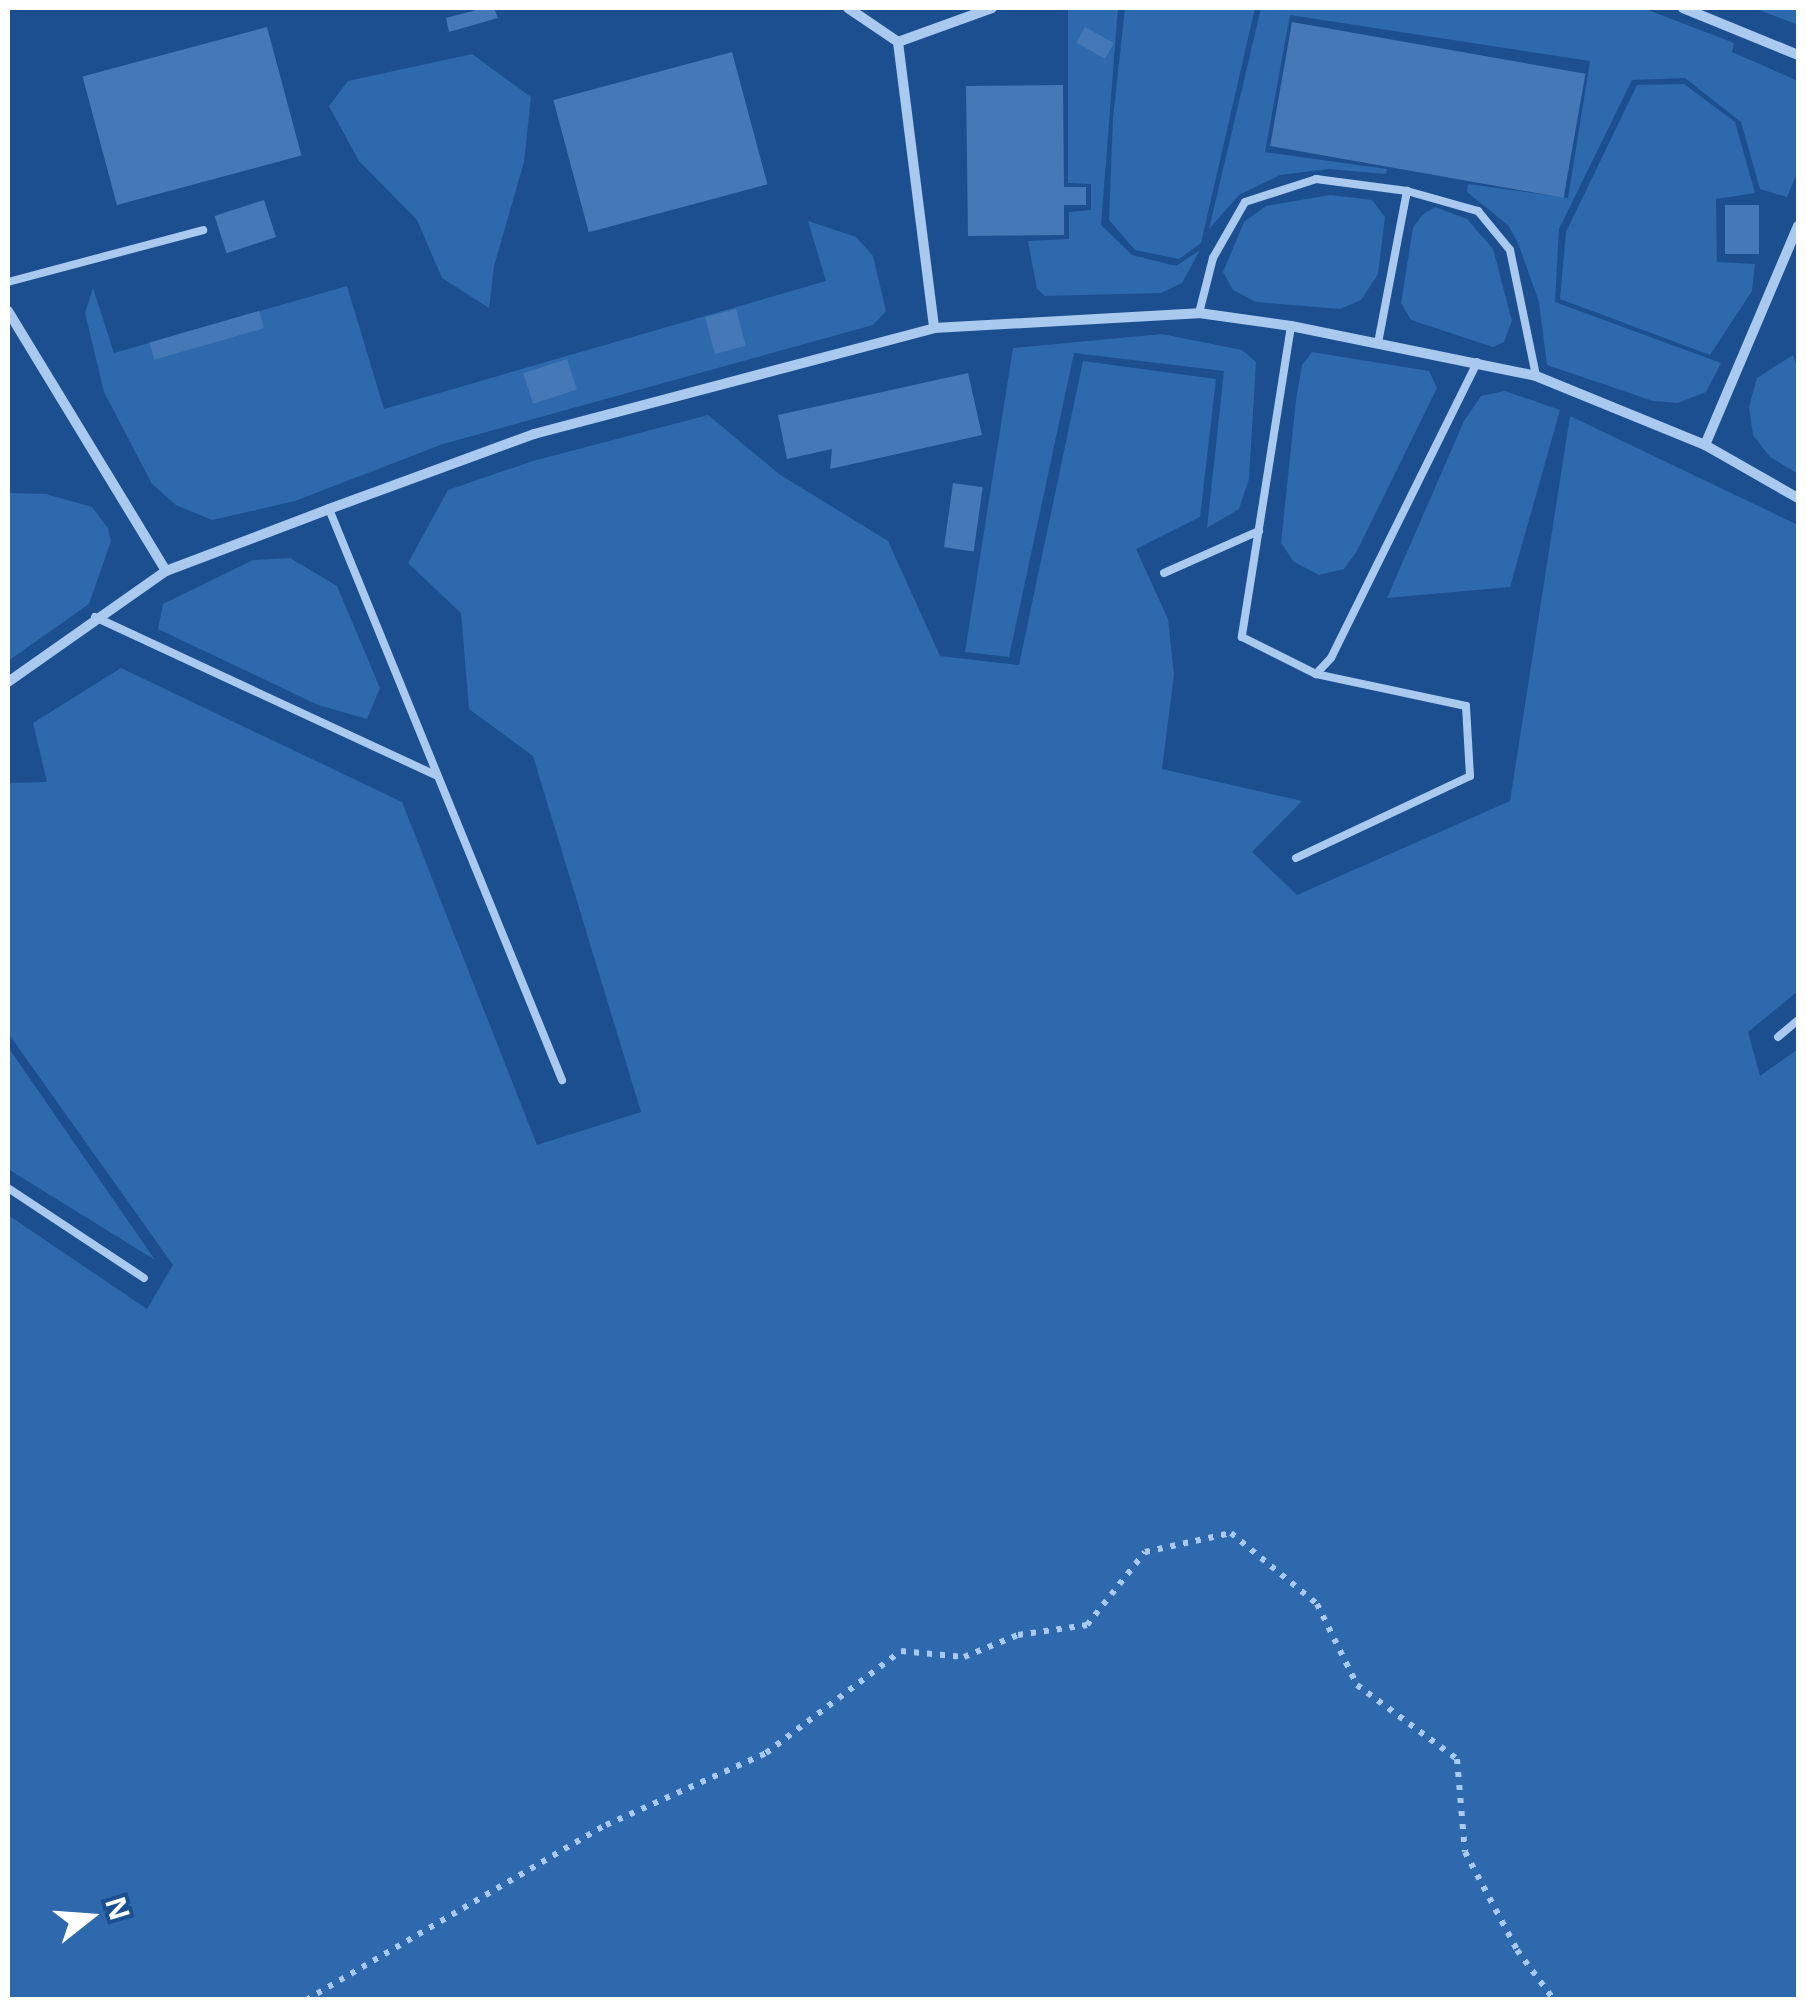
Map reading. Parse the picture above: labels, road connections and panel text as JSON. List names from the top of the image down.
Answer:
{
  "north": "right"
}
